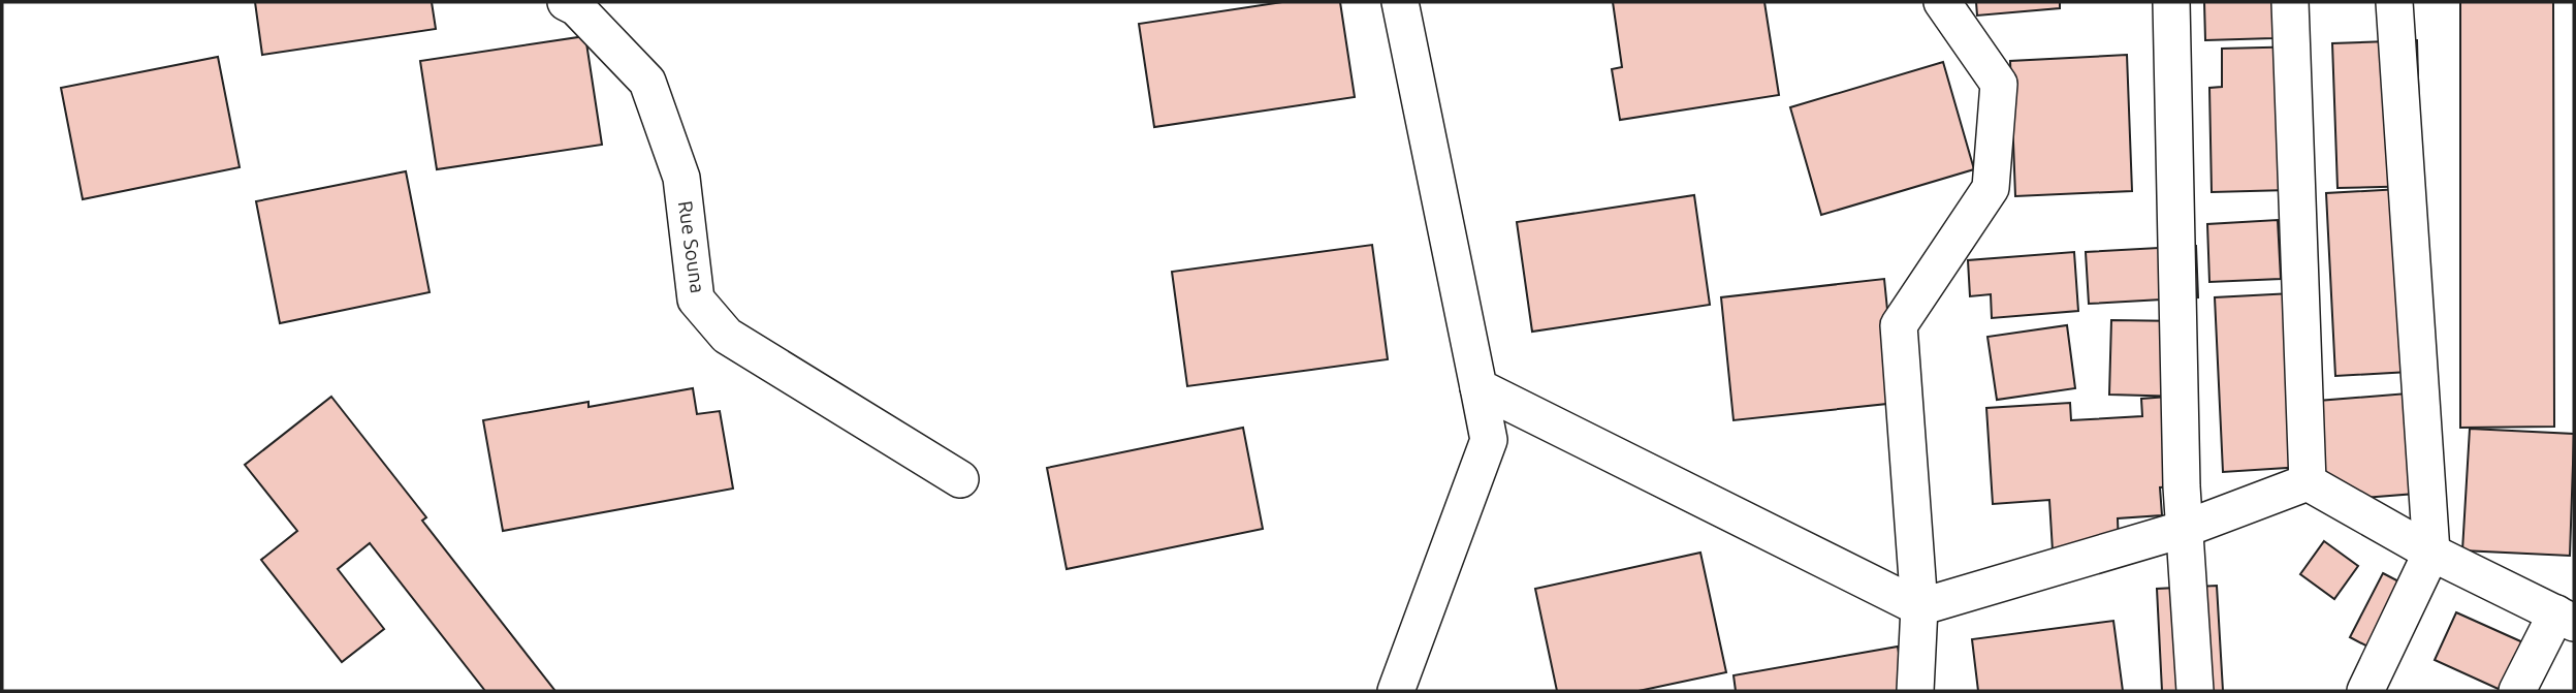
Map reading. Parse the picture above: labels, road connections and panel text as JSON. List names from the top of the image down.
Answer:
{
  "streets": {
    "street": ["Rue Souna"]
  }
}
